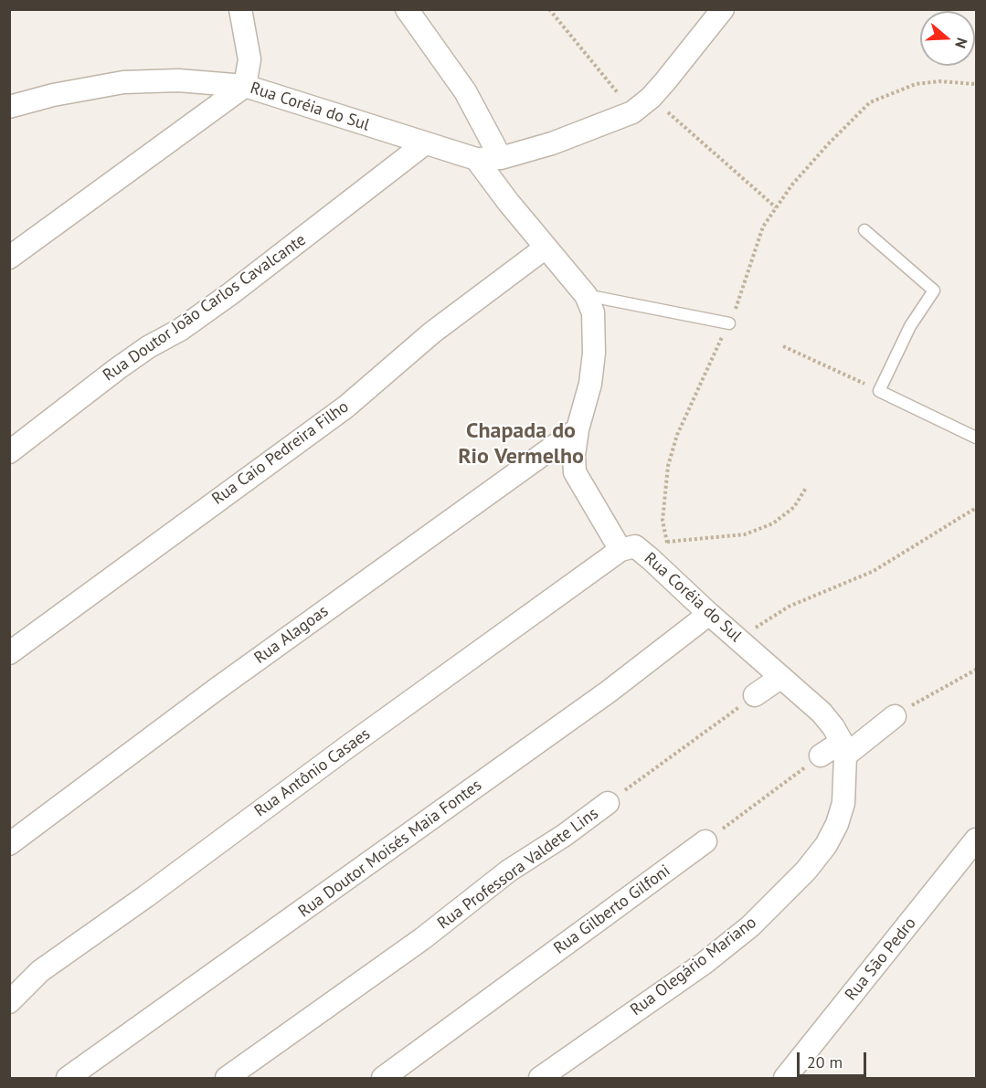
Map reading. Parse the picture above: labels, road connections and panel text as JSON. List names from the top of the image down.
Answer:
{
  "streets": {
    "street": [
      "Rua Coréia do Sul",
      "Rua Doutor João Carlos Cavalcante",
      "Rua Caio Pedreira Filho",
      "Rua Alagoas",
      "Rua Antônio Casaes",
      "Rua Doutor Moisés Maia Fontes",
      "Rua Professora Valdete Lins",
      "Rua Gilberto Gilfoni",
      "Rua São Pedro",
      "Rua Olegário Mariano"
    ]
  },
  "crossings": [
    ["Rua Coréia do Sul", "Rua Doutor João Carlos Cavalcante"],
    ["Rua Coréia do Sul", "Rua Caio Pedreira Filho"],
    ["Rua Coréia do Sul", "Rua Alagoas"],
    ["Rua Coréia do Sul", "Rua Antônio Casaes"],
    ["Rua Coréia do Sul", "Rua Doutor Moisés Maia Fontes"],
    ["Rua Coréia do Sul", "Rua Olegário Mariano"]
  ],
  "districts": ["Chapada do Rio Vermelho"],
  "scale_bar": "20 m",
  "north": "right"
}
